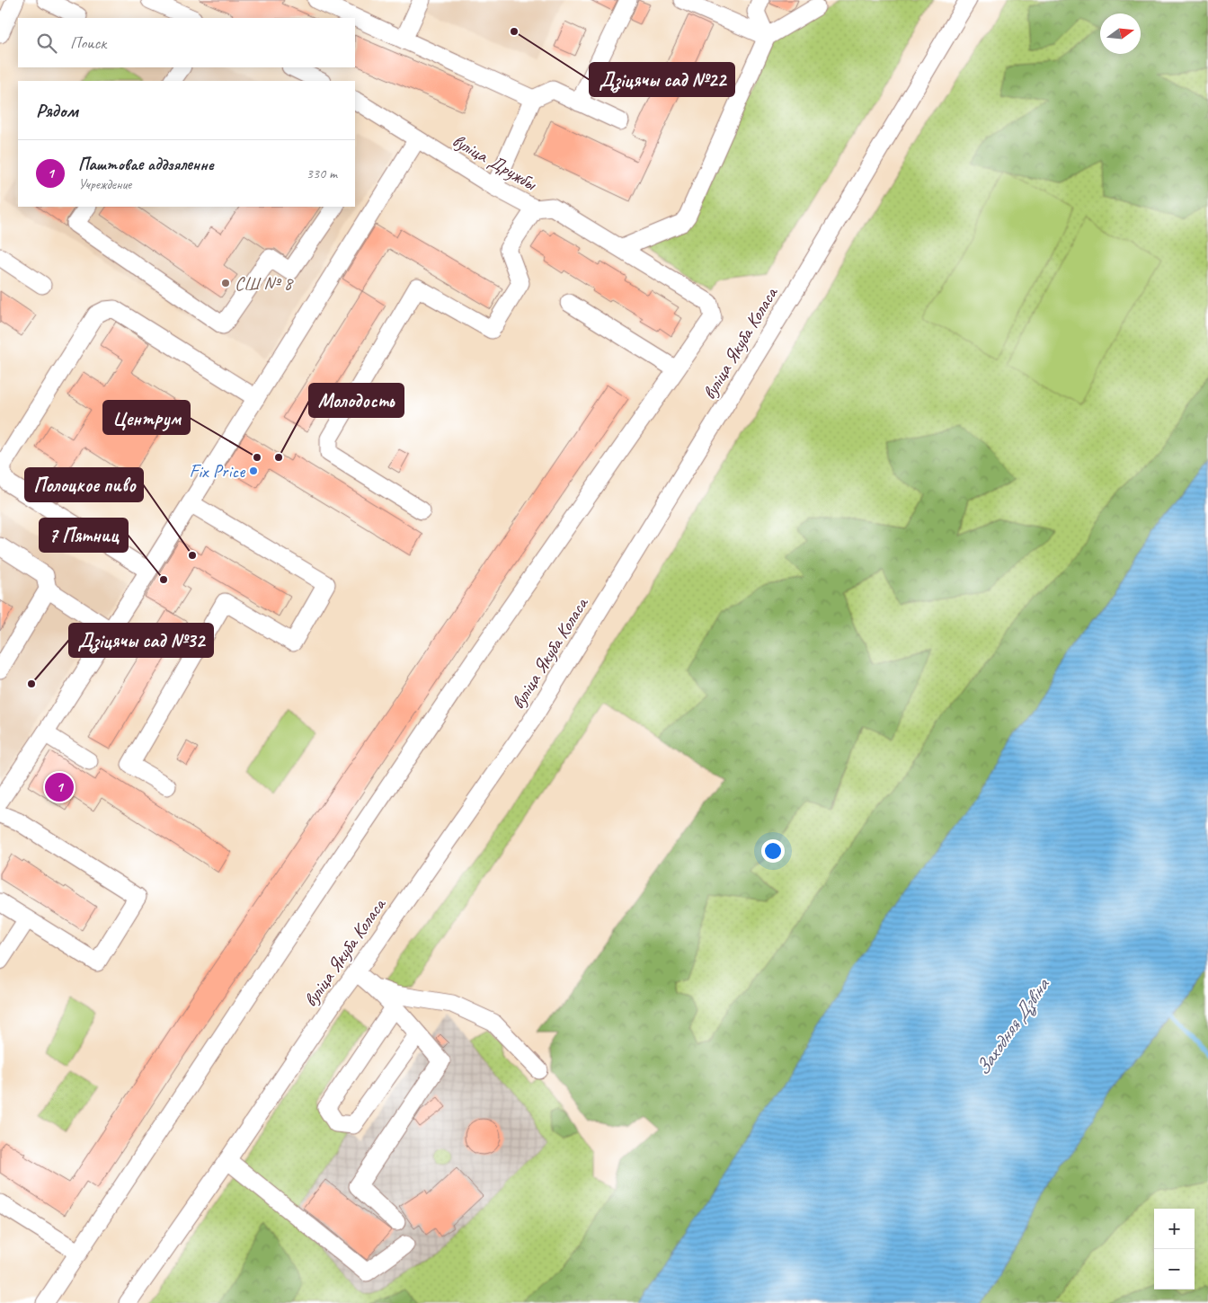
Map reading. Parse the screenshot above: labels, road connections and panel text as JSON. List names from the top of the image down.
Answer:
{
  "streets": {
    "street": ["вуліца Дружбы", "вуліца Якуба Коласа"]
  },
  "water": ["Заходняя Дзвіна"],
  "places": [
    "Дзіцячы сад №22",
    "СШ № 8",
    "Центрум",
    "Молодость",
    "Fix Price",
    "Полоцкое пиво",
    "7 Пятниц",
    "Дзіцячы сад №32"
  ],
  "north": "right",
  "page": {
    "search": "Поиск",
    "heading": "Рядом",
    "list": [
      {
        "mark": "1",
        "name": "Паштовае аддзяленне",
        "note": "Учреждение",
        "value": "330 m"
      }
    ],
    "pins": "1",
    "map_buttons": ["+", "−"]
  }
}
